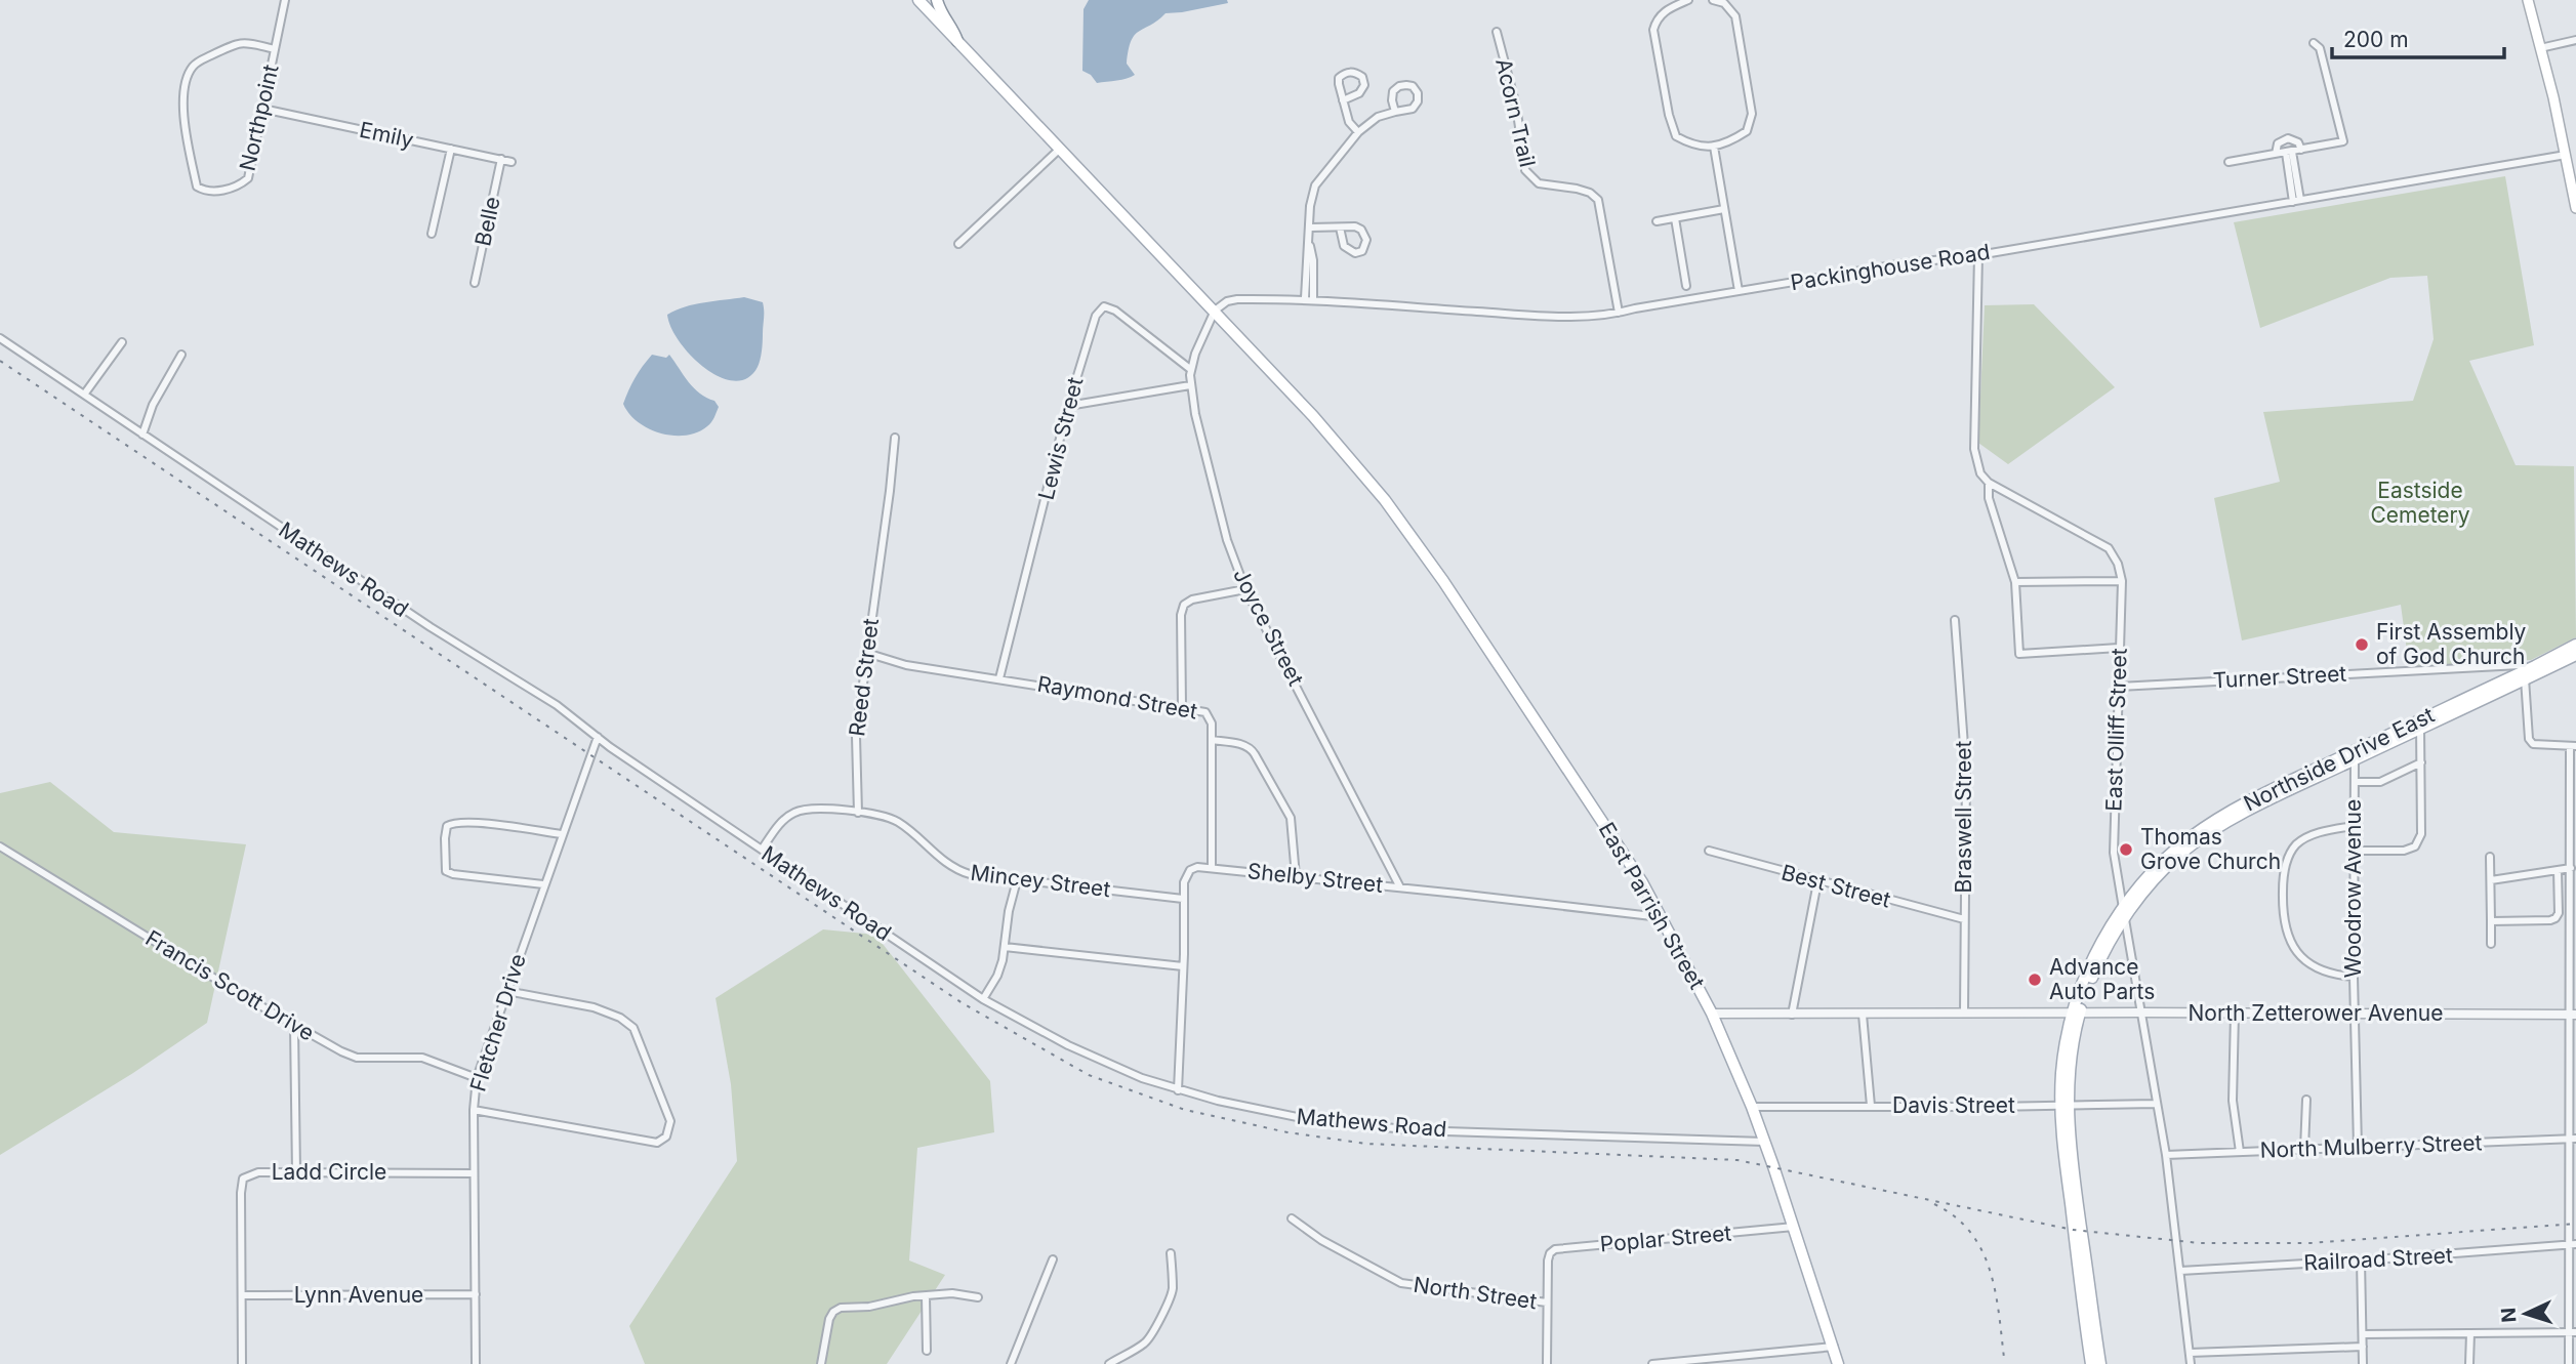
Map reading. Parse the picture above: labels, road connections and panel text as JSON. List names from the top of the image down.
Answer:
{
  "streets": {
    "main road": ["Northside Drive East", "East Parrish Street"],
    "street": [
      "Acorn Trail",
      "Northpoint",
      "Emily",
      "Belle",
      "Packinghouse Road",
      "Lewis Street",
      "Mathews Road",
      "Joyce Street",
      "Reed Street",
      "Turner Street",
      "Raymond Street",
      "East Olliff Street",
      "Braswell Street",
      "Shelby Street",
      "Mincey Street",
      "Best Street",
      "Woodrow Avenue",
      "Francis Scott Drive",
      "North Zetterower Avenue",
      "Fletcher Drive",
      "Davis Street",
      "North Mulberry Street",
      "Ladd Circle",
      "Poplar Street",
      "Railroad Street",
      "North Street",
      "Lynn Avenue"
    ]
  },
  "crossings": [
    ["Acorn Trail", "Packinghouse Road"],
    ["Northpoint", "Emily"],
    ["Emily", "Belle"],
    ["Packinghouse Road", "Joyce Street"],
    ["Packinghouse Road", "East Parrish Street"],
    ["Lewis Street", "Joyce Street"],
    ["Lewis Street", "Raymond Street"],
    ["Mathews Road", "Mincey Street"],
    ["Mathews Road", "East Parrish Street"],
    ["Mathews Road", "Fletcher Drive"],
    ["Joyce Street", "Shelby Street"],
    ["Joyce Street", "East Parrish Street"],
    ["Reed Street", "Raymond Street"],
    ["Reed Street", "Mincey Street"],
    ["Turner Street", "East Olliff Street"],
    ["Turner Street", "Northside Drive East"],
    ["Raymond Street", "Shelby Street"],
    ["East Olliff Street", "Northside Drive East"],
    ["East Olliff Street", "North Zetterower Avenue"],
    ["East Olliff Street", "Davis Street"],
    ["East Olliff Street", "North Mulberry Street"],
    ["East Olliff Street", "Railroad Street"],
    ["Northside Drive East", "Woodrow Avenue"],
    ["Northside Drive East", "North Zetterower Avenue"],
    ["Northside Drive East", "Davis Street"],
    ["Braswell Street", "Best Street"],
    ["Braswell Street", "North Zetterower Avenue"],
    ["Shelby Street", "East Parrish Street"],
    ["Woodrow Avenue", "North Zetterower Avenue"],
    ["Woodrow Avenue", "North Mulberry Street"],
    ["East Parrish Street", "North Zetterower Avenue"],
    ["East Parrish Street", "Davis Street"],
    ["East Parrish Street", "Poplar Street"],
    ["Francis Scott Drive", "Fletcher Drive"],
    ["Fletcher Drive", "Ladd Circle"],
    ["Fletcher Drive", "Lynn Avenue"],
    ["Ladd Circle", "Lynn Avenue"],
    ["Poplar Street", "North Street"]
  ],
  "parks": ["Eastside Cemetery"],
  "places": ["First Assembly of God Church", "Thomas Grove Church", "Advance Auto Parts"],
  "scale_bar": "200 m",
  "north": "left"
}
